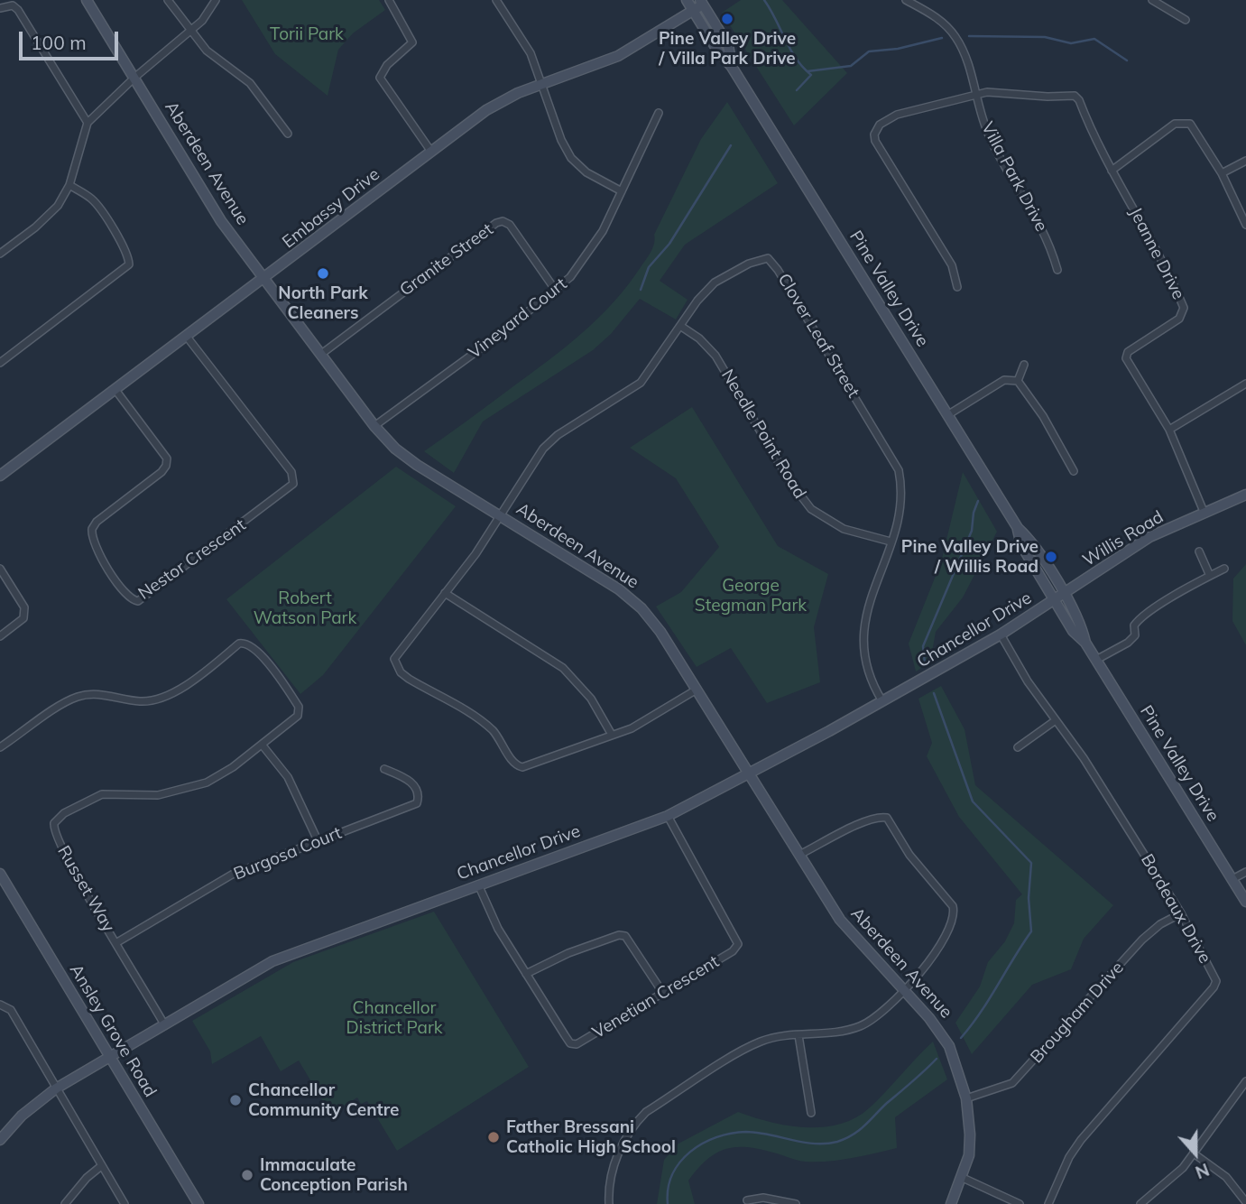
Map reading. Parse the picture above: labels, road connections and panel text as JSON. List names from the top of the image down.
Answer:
{
  "streets": {
    "street": [
      "Aberdeen Avenue",
      "Villa Park Drive",
      "Embassy Drive",
      "Jeanne Drive",
      "Granite Street",
      "Pine Valley Drive",
      "Vineyard Court",
      "Clover Leaf Street",
      "Needle Point Road",
      "Willis Road",
      "Nestor Crescent",
      "Chancellor Drive",
      "Burgosa Court",
      "Russet Way",
      "Bordeaux Drive",
      "Venetian Crescent",
      "Brougham Drive",
      "Ansley Grove Road"
    ]
  },
  "crossings": [
    ["Aberdeen Avenue", "Embassy Drive"],
    ["Aberdeen Avenue", "Granite Street"],
    ["Aberdeen Avenue", "Vineyard Court"],
    ["Aberdeen Avenue", "Clover Leaf Street"],
    ["Aberdeen Avenue", "Chancellor Drive"],
    ["Aberdeen Avenue", "Brougham Drive"],
    ["Villa Park Drive", "Jeanne Drive"],
    ["Embassy Drive", "Pine Valley Drive"],
    ["Embassy Drive", "Nestor Crescent"],
    ["Jeanne Drive", "Willis Road"],
    ["Granite Street", "Vineyard Court"],
    ["Pine Valley Drive", "Willis Road"],
    ["Pine Valley Drive", "Chancellor Drive"],
    ["Clover Leaf Street", "Needle Point Road"],
    ["Clover Leaf Street", "Chancellor Drive"],
    ["Willis Road", "Chancellor Drive"],
    ["Chancellor Drive", "Russet Way"],
    ["Chancellor Drive", "Bordeaux Drive"],
    ["Chancellor Drive", "Venetian Crescent"],
    ["Chancellor Drive", "Ansley Grove Road"],
    ["Burgosa Court", "Russet Way"],
    ["Bordeaux Drive", "Brougham Drive"]
  ],
  "parks": [
    "Torii Park",
    "George Stegman Park",
    "Robert Watson Park",
    "Chancellor District Park"
  ],
  "places": [
    "Pine Valley Drive / Villa Park Drive",
    "North Park Cleaners",
    "Pine Valley Drive / Willis Road",
    "Chancellor Community Centre",
    "Father Bressani Catholic High School",
    "Immaculate Conception Parish"
  ],
  "scale_bar": "100 m",
  "north": "bottom"
}
